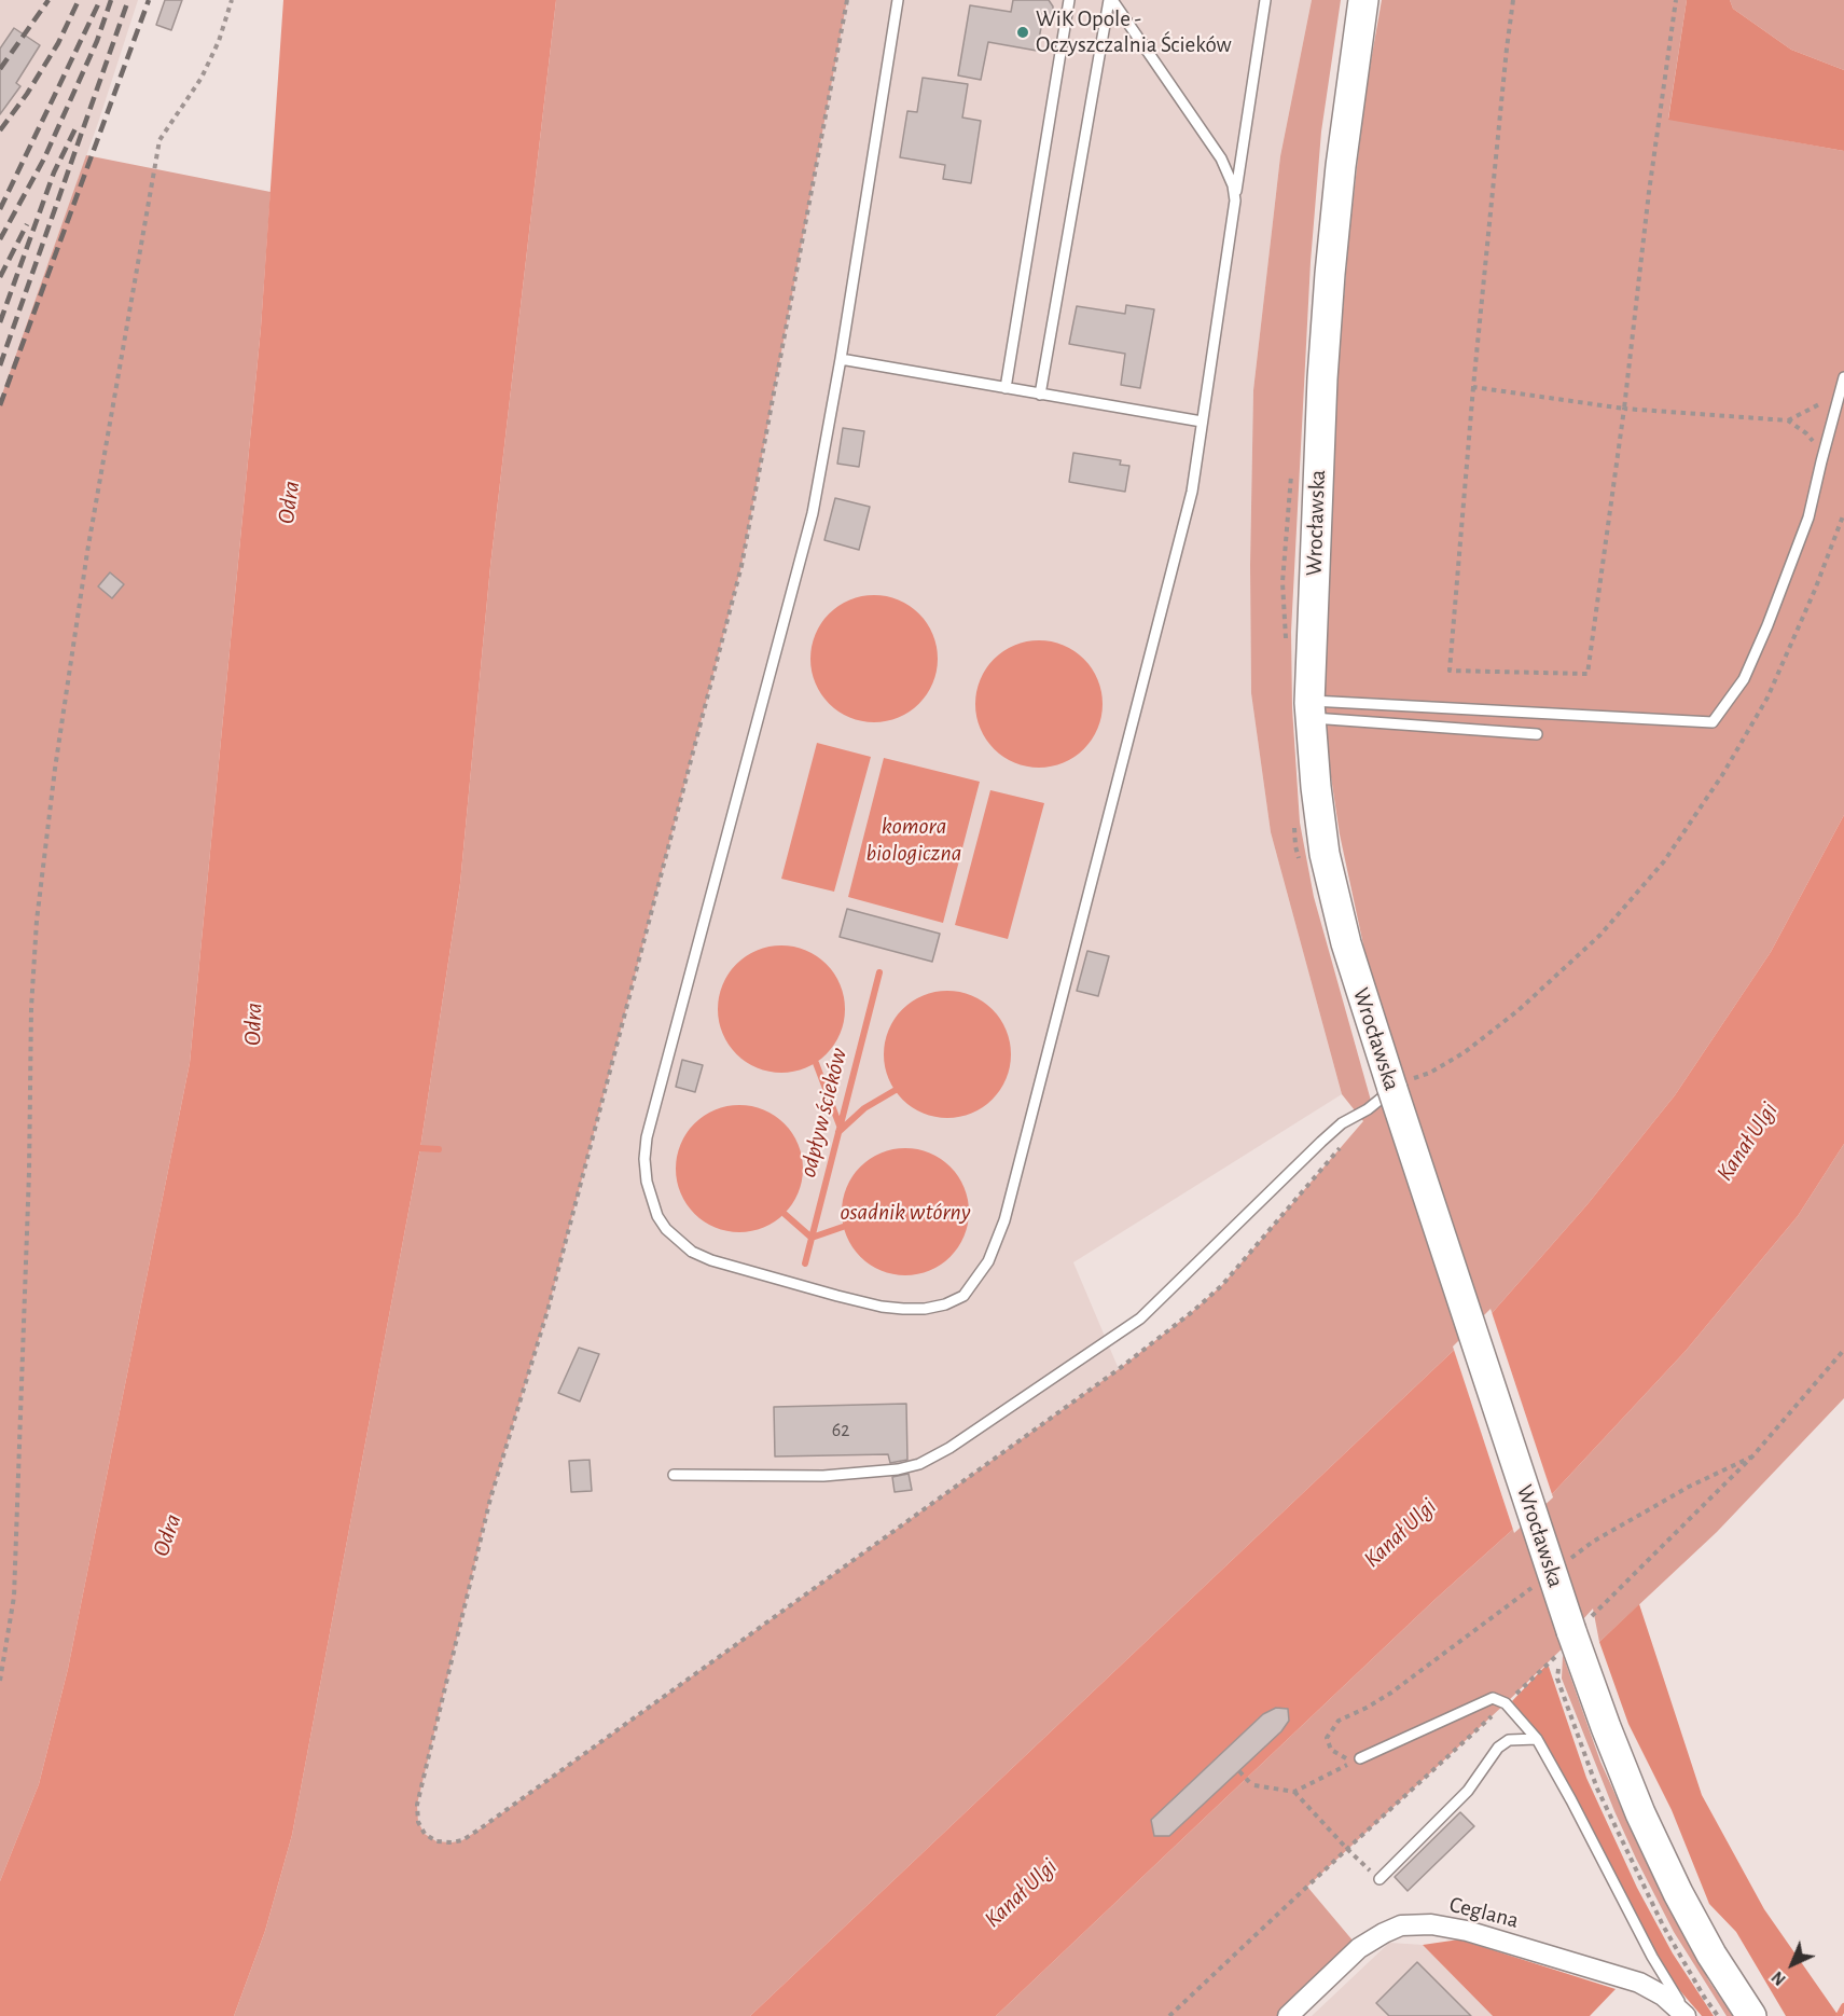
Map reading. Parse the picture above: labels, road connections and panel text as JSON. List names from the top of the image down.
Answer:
{
  "streets": {
    "main road": ["Wrocławska"],
    "street": ["Ceglana"]
  },
  "water": [
    "Odra",
    "komora biologiczna",
    "odpływ ścieków",
    "Kanał Ulgi",
    "osadnik wtórny"
  ],
  "places": ["WiK Opole - Oczyszczalnia Ścieków"],
  "house_numbers": ["62"],
  "north": "bottom left"
}
